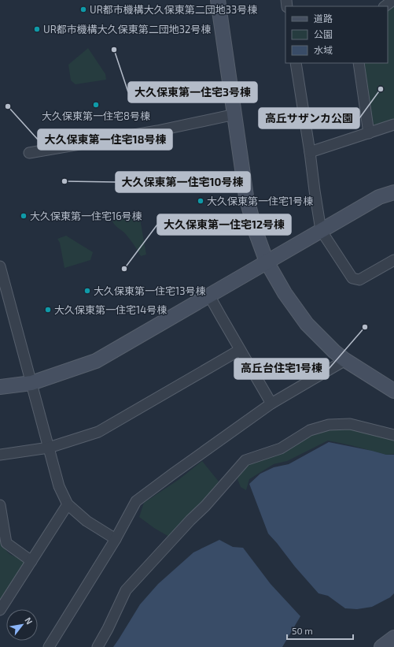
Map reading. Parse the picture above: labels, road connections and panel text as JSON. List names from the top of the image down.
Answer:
{
  "places": [
    "UR都市機構大久保東第二団地33号棟",
    "UR都市機構大久保東第二団地32号棟",
    "大久保東第一住宅3号棟",
    "高丘サザンカ公園",
    "大久保東第一住宅8号棟",
    "大久保東第一住宅18号棟",
    "大久保東第一住宅10号棟",
    "大久保東第一住宅1号棟",
    "大久保東第一住宅16号棟",
    "大久保東第一住宅12号棟",
    "大久保東第一住宅13号棟",
    "大久保東第一住宅14号棟",
    "高丘台住宅1号棟"
  ],
  "legend": ["道路", "公園", "水域"],
  "scale_bar": "50 m",
  "north": "top right"
}
